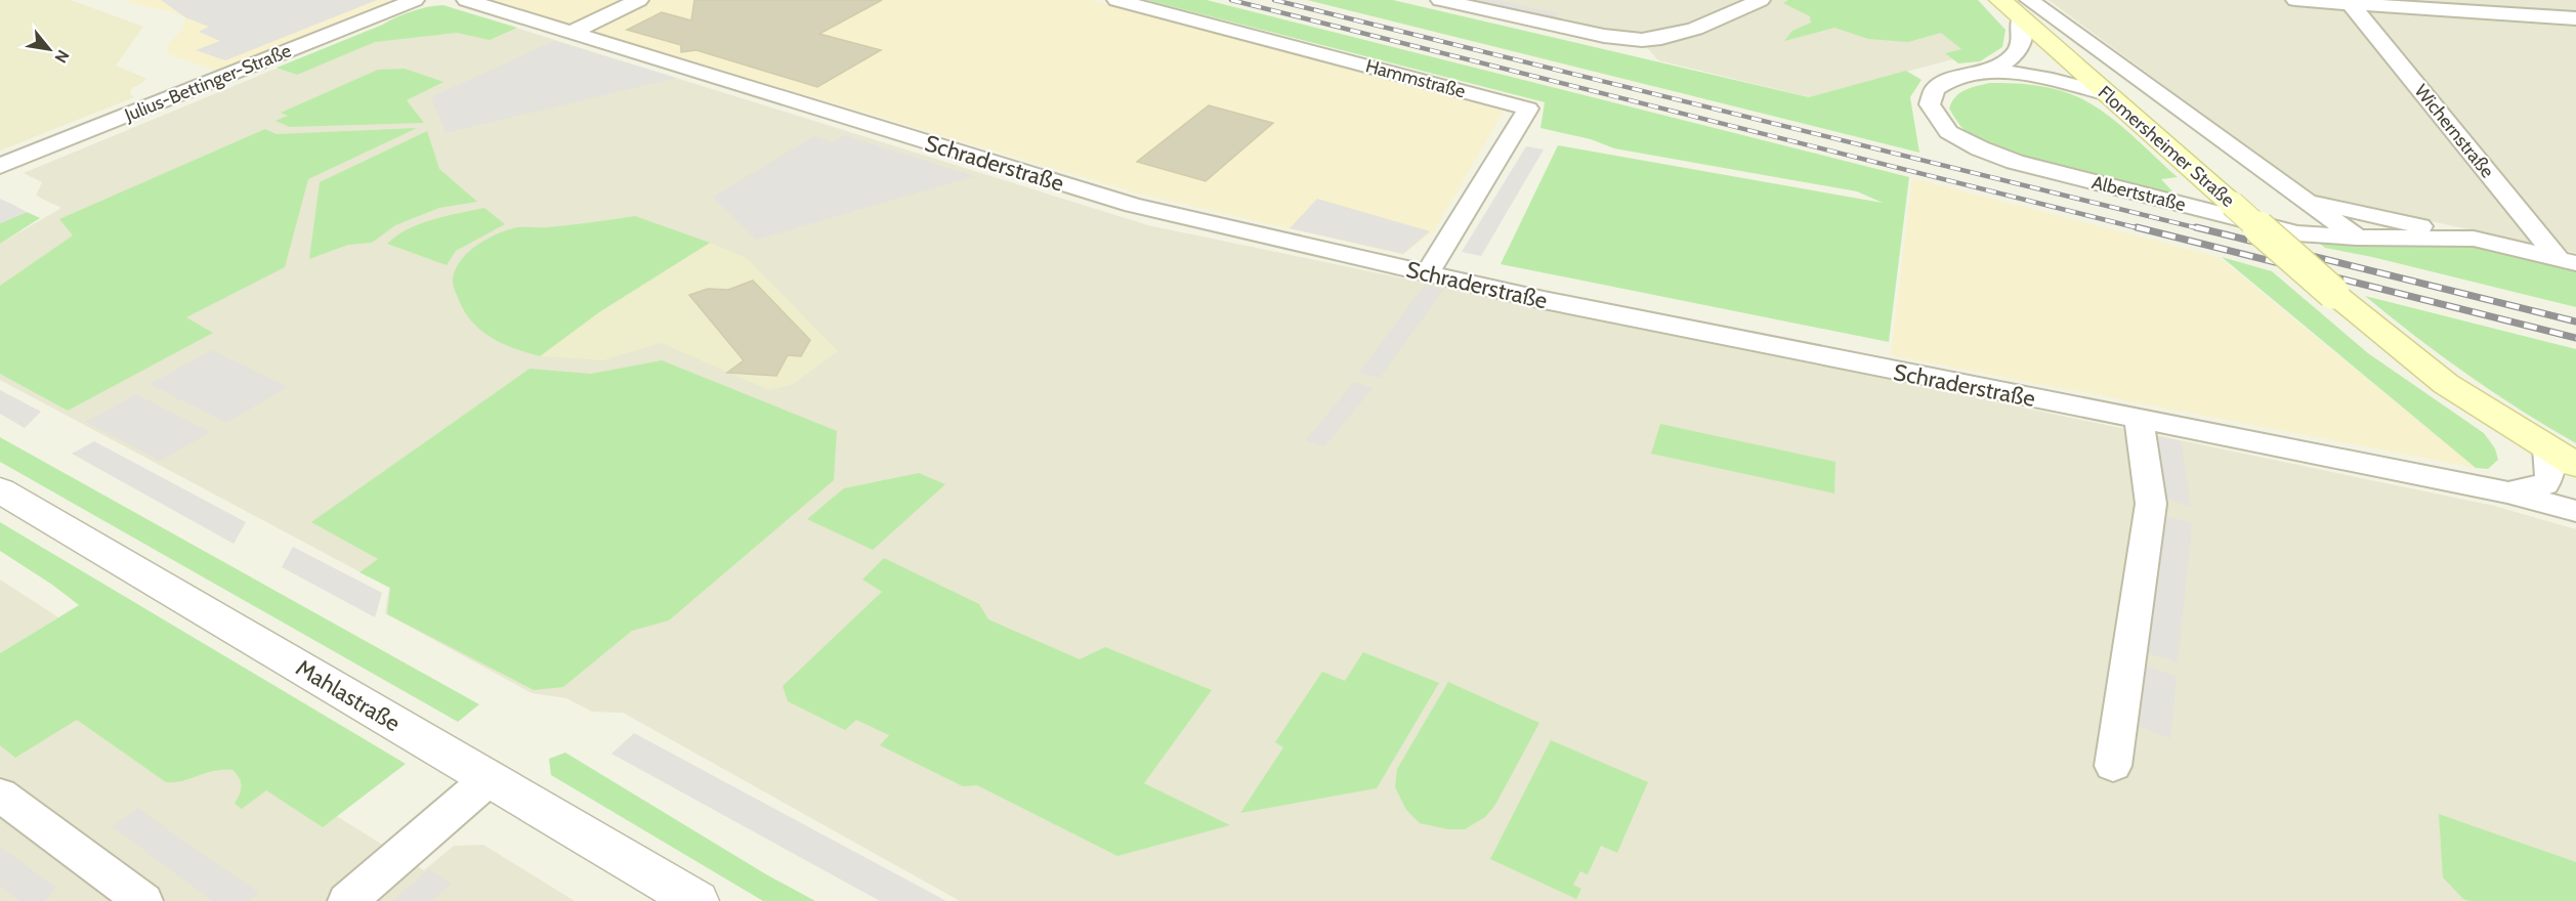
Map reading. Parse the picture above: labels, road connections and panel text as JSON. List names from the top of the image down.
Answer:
{
  "streets": {
    "main road": ["Flomersheimer Straße"],
    "street": [
      "Hammstraße",
      "Julius-Bettinger-Straße",
      "Wichernstraße",
      "Schraderstraße",
      "Albertstraße",
      "Mahlastraße"
    ]
  },
  "crossings": [
    ["Hammstraße", "Schraderstraße"],
    ["Wichernstraße", "Albertstraße"],
    ["Flomersheimer Straße", "Schraderstraße"],
    ["Flomersheimer Straße", "Albertstraße"]
  ],
  "north": "bottom right"
}
